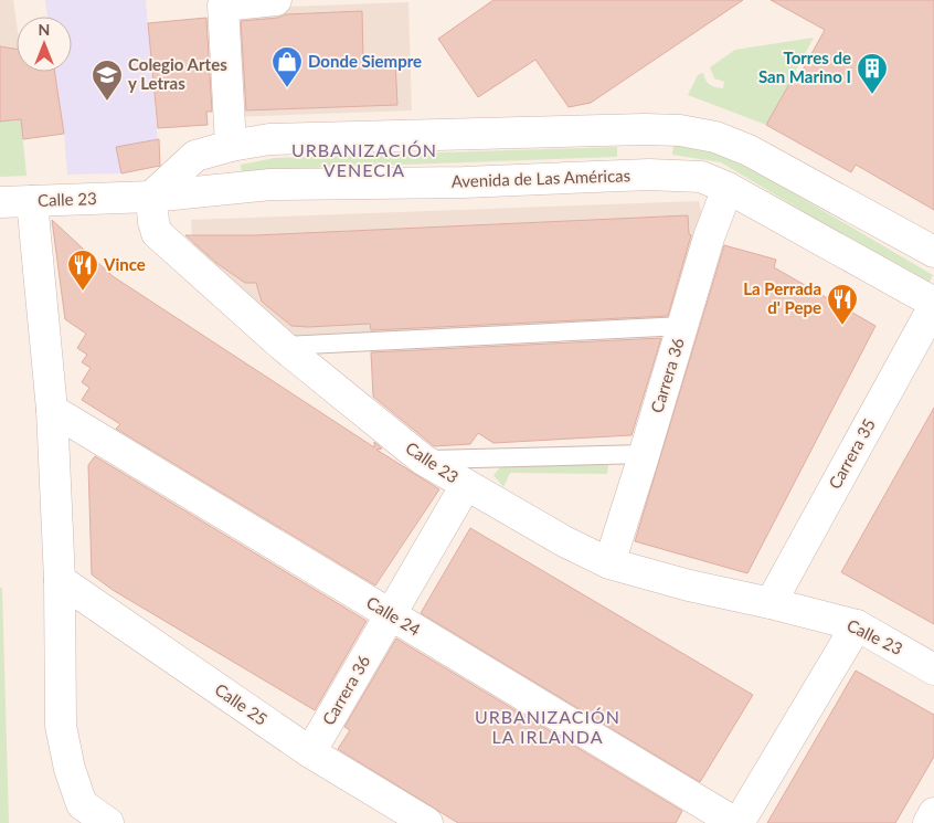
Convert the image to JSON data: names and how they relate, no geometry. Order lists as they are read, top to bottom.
{
  "streets": {
    "street": [
      "Avenida de Las Américas",
      "Calle 23",
      "Carrera 36",
      "Carrera 35",
      "Calle 24",
      "Calle 25"
    ]
  },
  "crossings": [
    ["Avenida de Las Américas", "Calle 23"],
    ["Avenida de Las Américas", "Carrera 36"],
    ["Avenida de Las Américas", "Carrera 35"],
    ["Calle 23", "Carrera 36"],
    ["Calle 23", "Carrera 35"],
    ["Carrera 36", "Calle 24"],
    ["Carrera 36", "Calle 25"]
  ],
  "districts": ["URBANIZACIÓN VENECIA", "URBANIZACIÓN LA IRLANDA"],
  "places": {
    "shop": ["Donde Siempre"],
    "building": ["Torres de San Marino I"],
    "school or university": ["Colegio Artes y Letras"],
    "restaurant": ["Vince", "La Perrada d' Pepe"]
  },
  "north": "top"
}
